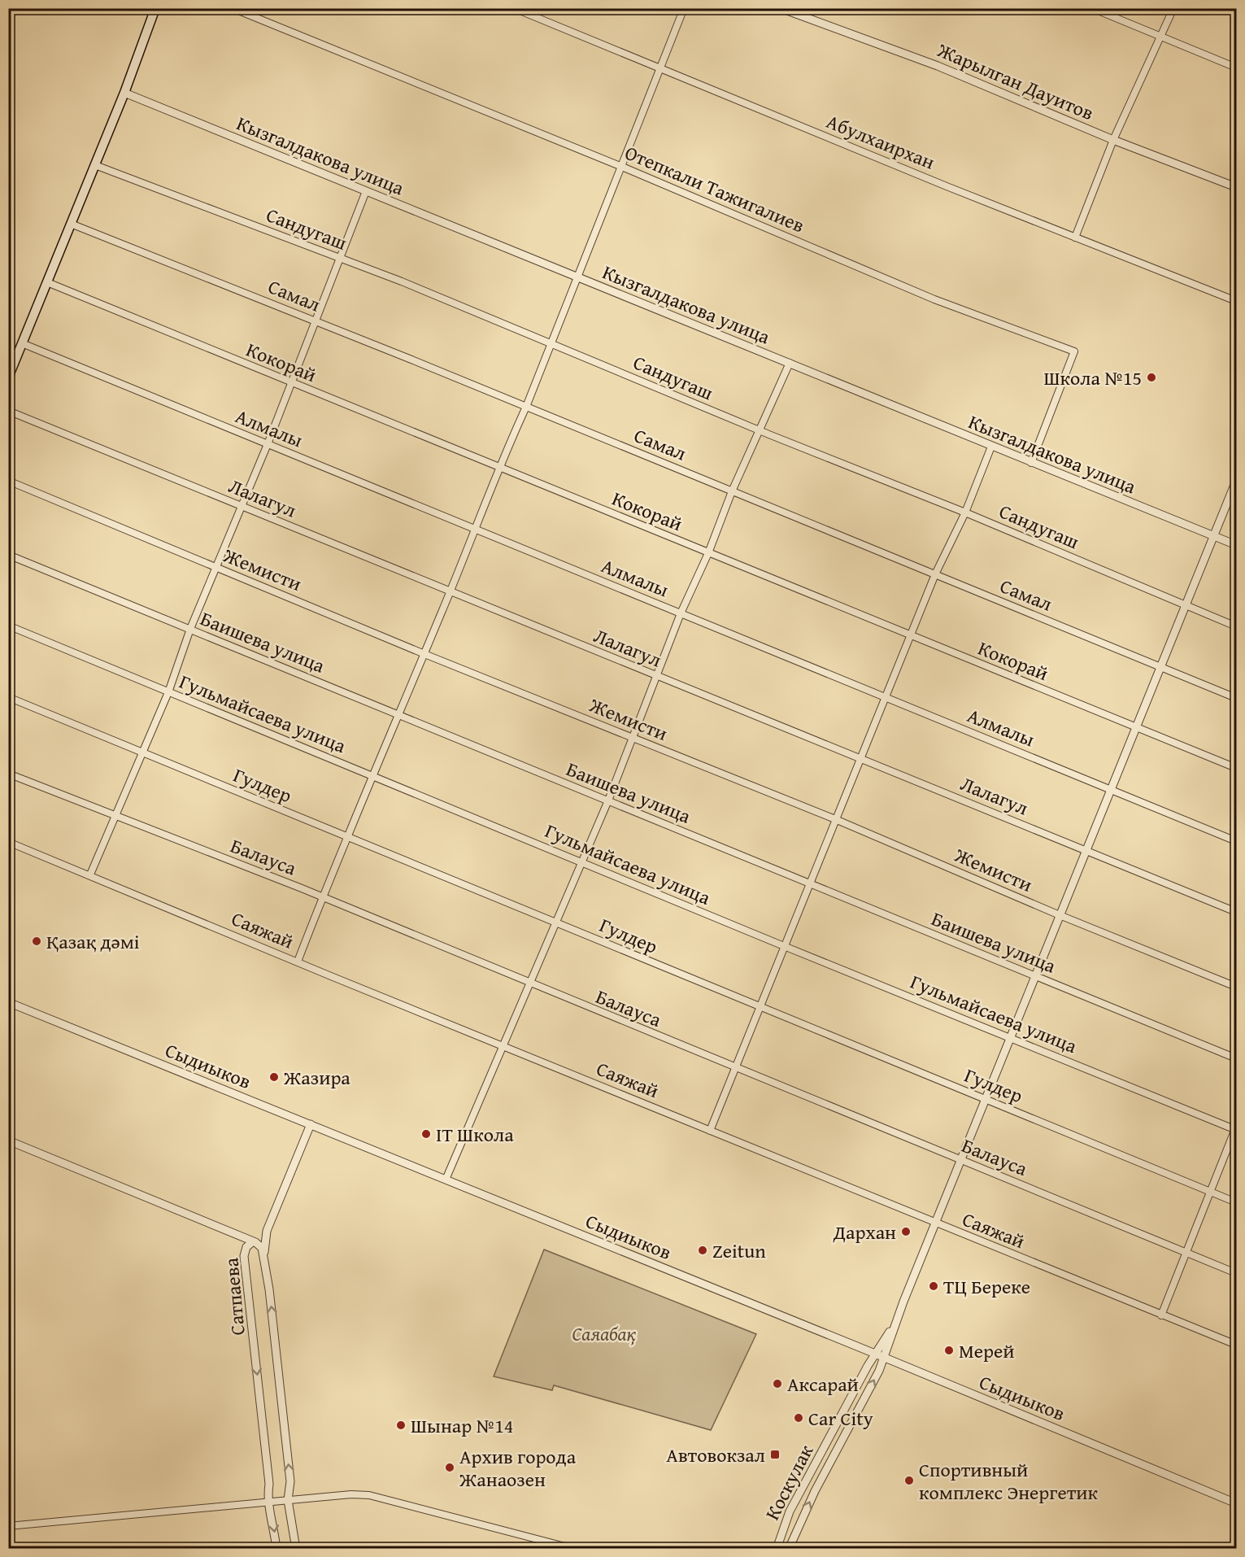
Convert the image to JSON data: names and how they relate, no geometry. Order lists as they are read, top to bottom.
{
  "streets": {
    "street": [
      "Жарылган Дауитов",
      "Абулхаирхан",
      "Кызгалдакова улица",
      "Отепкали Тажигалиев",
      "Сандугаш",
      "Самал",
      "Кокорай",
      "Алмалы",
      "Лалагул",
      "Жемисти",
      "Баишева улица",
      "Гульмайсаева улица",
      "Гулдер",
      "Балауса",
      "Саяжай",
      "Сыдиыков",
      "Сатпаева",
      "Коскулак"
    ]
  },
  "crossings": [
    ["Кызгалдакова улица", "Отепкали Тажигалиев"],
    ["Сыдиыков", "Коскулак"]
  ],
  "parks": ["Саяабақ"],
  "places": {
    "other": [
      "Школа №15",
      "Қазақ дәмі",
      "Жазира",
      "IT Школа",
      "Дархан",
      "Zeitun",
      "ТЦ Береке",
      "Мерей",
      "Аксарай",
      "Car City",
      "Шынар №14",
      "Архив города Жанаозен",
      "Спортивный комплекс Энергетик"
    ],
    "transit": ["Автовокзал"]
  }
}
